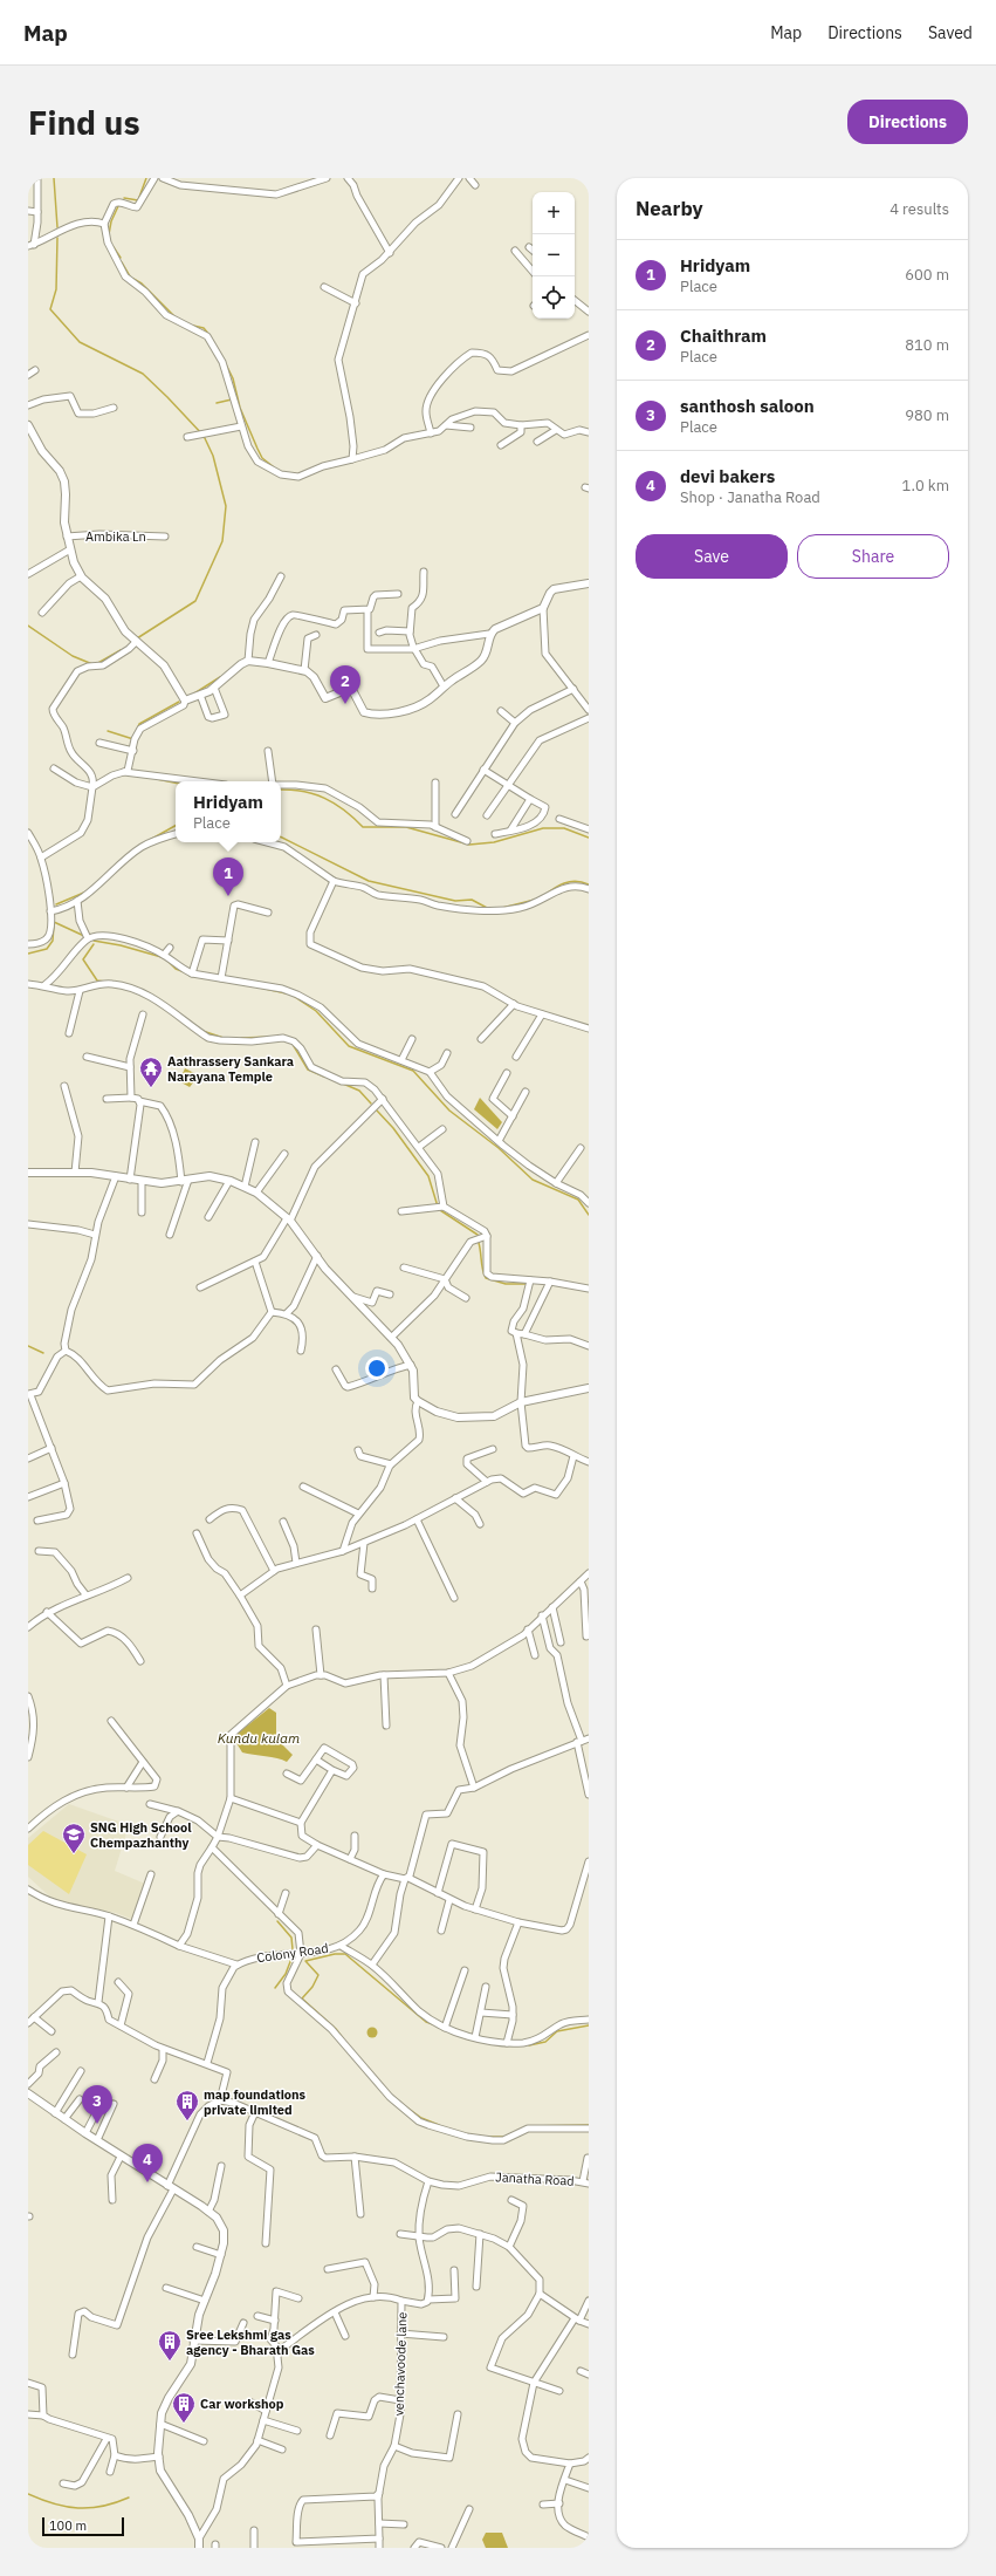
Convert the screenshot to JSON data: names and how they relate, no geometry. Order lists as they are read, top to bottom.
{
  "streets": {
    "street": [
      "Ambika Ln",
      "Colony Road",
      "Janatha Road",
      "venchavoode lane"
    ]
  },
  "water": ["Kundu kulam"],
  "places": {
    "temple": ["Aathrassery Sankara Narayana Temple"],
    "school or university": ["SNG High School Chempazhanthy"],
    "building": ["map foundations private limited", "Sree Lekshmi gas agency - Bharath Gas", "Car workshop"]
  },
  "scale_bar": "100 m",
  "page": {
    "header": "Map",
    "nav": ["Map", "Directions", "Saved"],
    "buttons": [
      "Directions",
      ["Save", "Share"]
    ],
    "title": "Find us",
    "heading": ["Nearby", "4 results"],
    "map_buttons": ["+", "−"],
    "list": [
      {
        "mark": "1",
        "name": "Hridyam",
        "note": "Place",
        "value": "600 m"
      },
      {
        "mark": "2",
        "name": "Chaithram",
        "note": "Place",
        "value": "810 m"
      },
      {
        "mark": "3",
        "name": "santhosh saloon",
        "note": "Place",
        "value": "980 m"
      },
      {
        "mark": "4",
        "name": "devi bakers",
        "note": "Shop · Janatha Road",
        "value": "1.0 km"
      }
    ],
    "pins": [
      "2",
      "1",
      "3",
      "4"
    ],
    "popup": ["Hridyam", "Place"],
    "scale": "100 m"
  }
}
